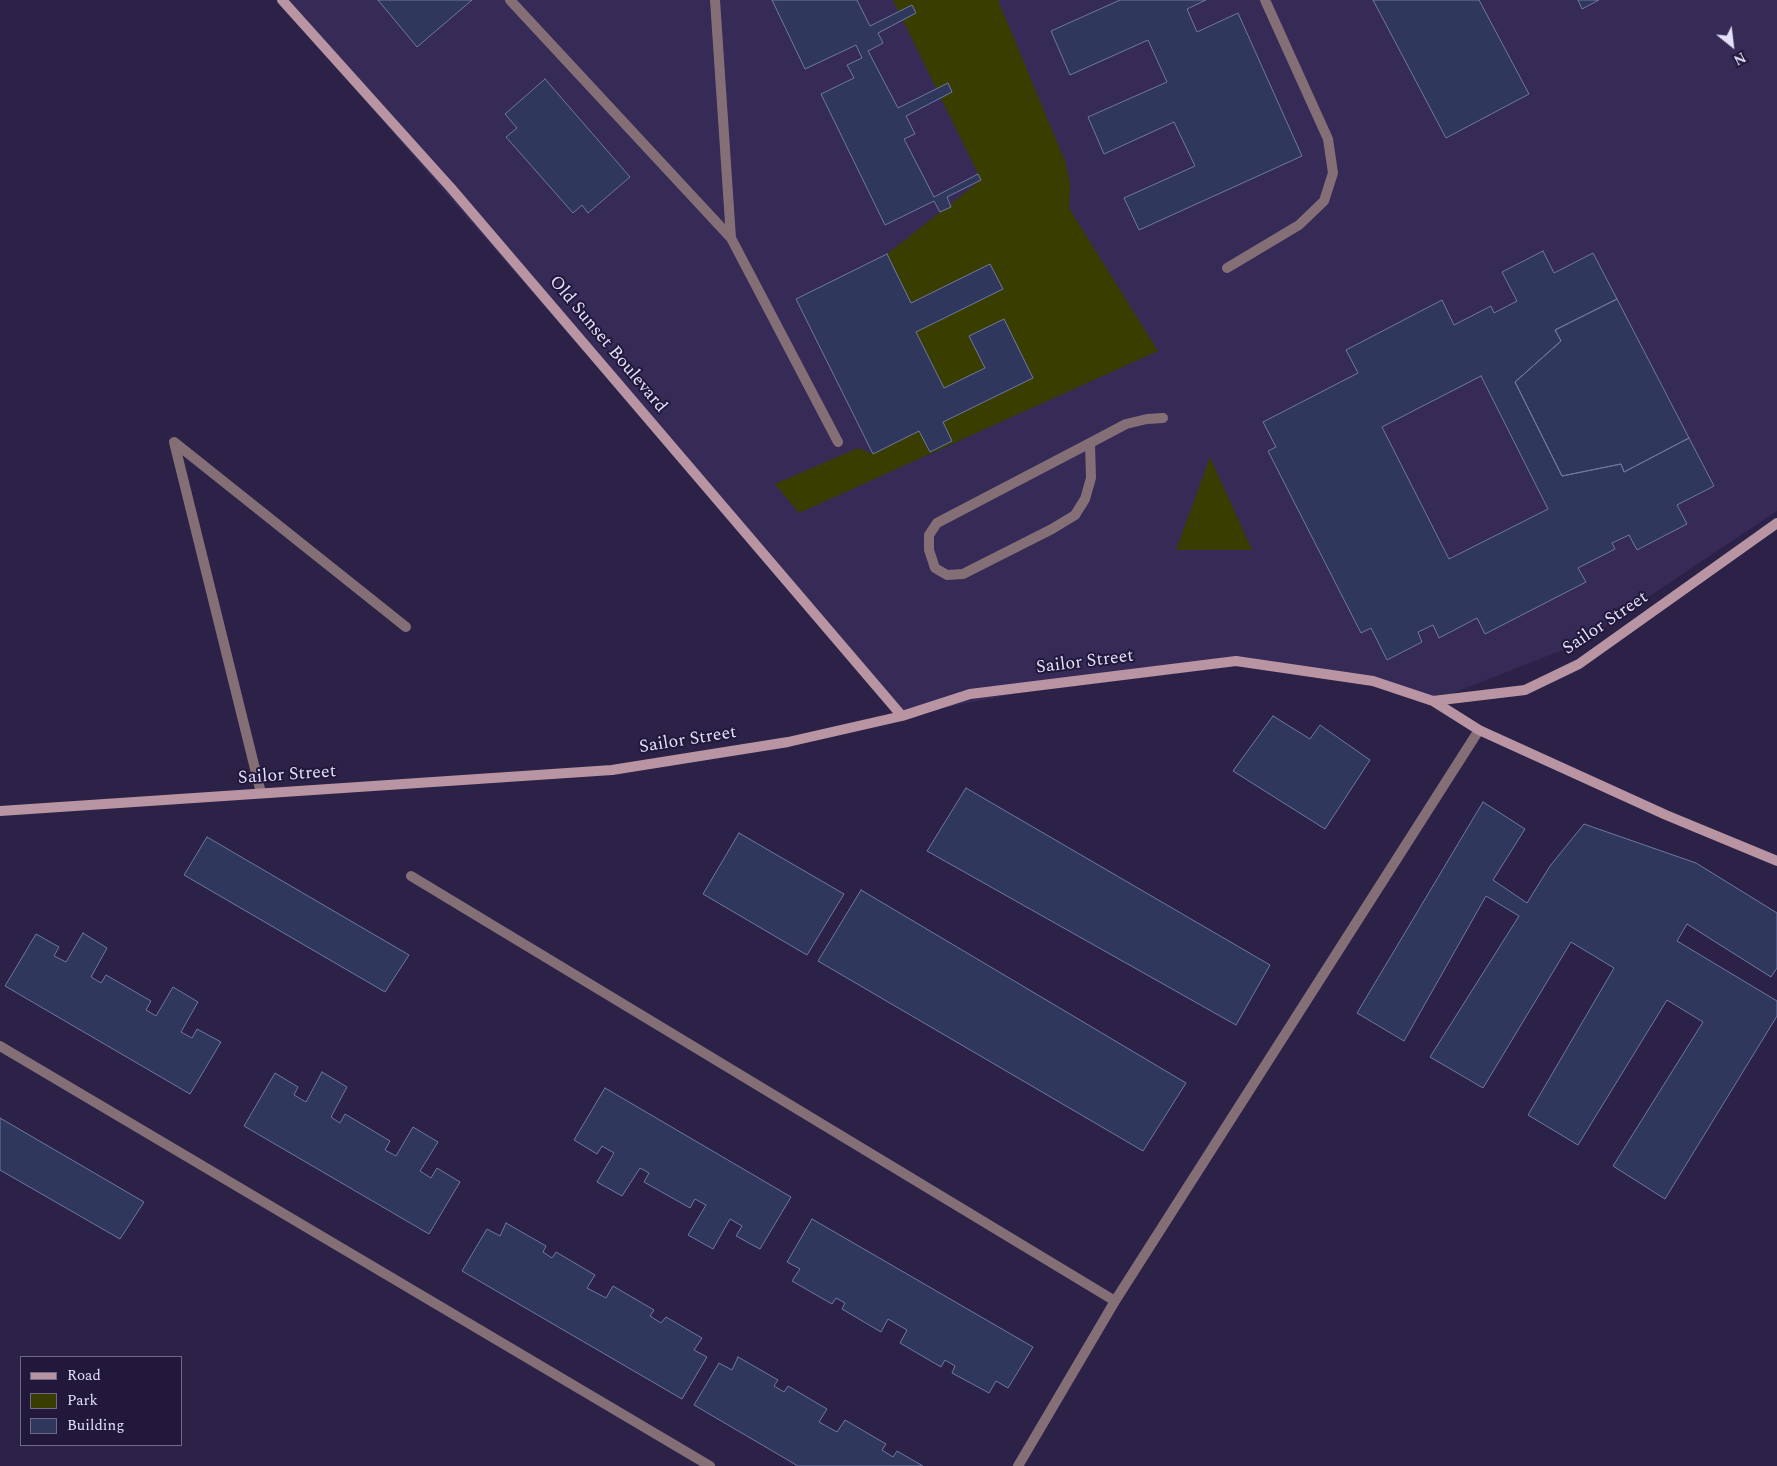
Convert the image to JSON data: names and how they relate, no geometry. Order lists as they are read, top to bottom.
{
  "streets": {
    "street": ["Old Sunset Boulevard", "Sailor Street"]
  },
  "crossings": [
    ["Old Sunset Boulevard", "Sailor Street"]
  ],
  "legend": ["Road", "Park", "Building"],
  "north": "bottom right"
}
